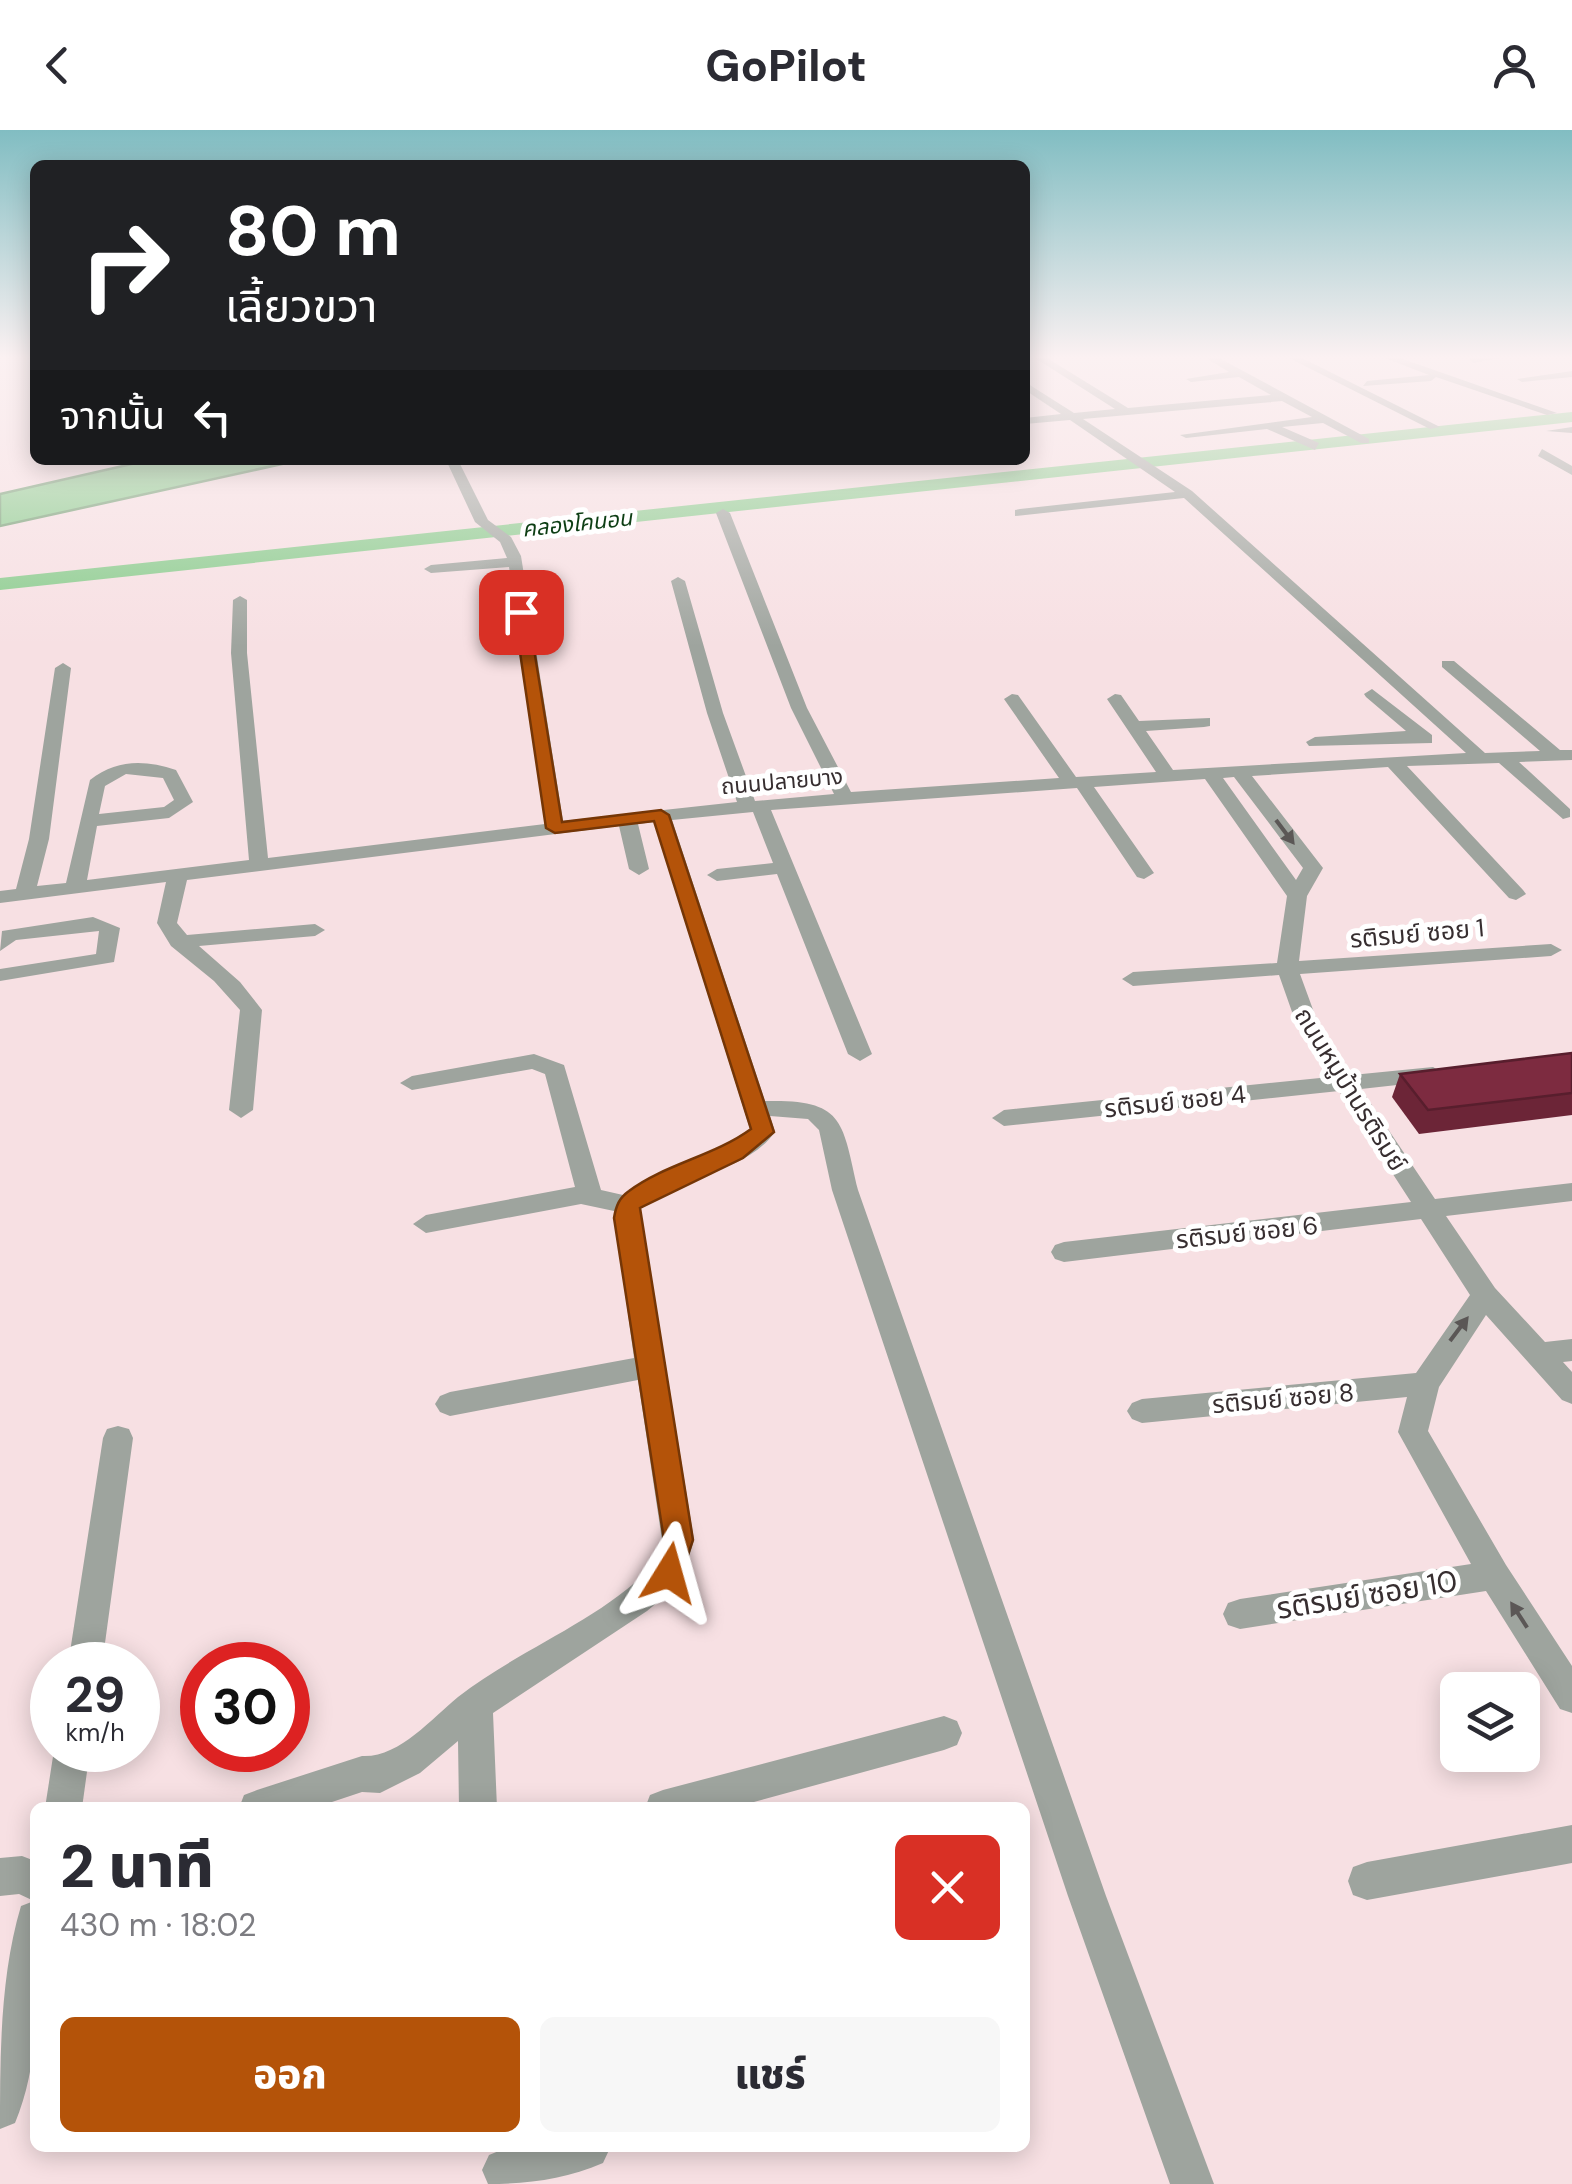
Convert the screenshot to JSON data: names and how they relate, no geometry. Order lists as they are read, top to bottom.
{
  "streets": {
    "street": [
      "ถนนปลายบาง",
      "รติรมย์ ซอย 1",
      "ถนนหมูบ้านรติรมย์",
      "รติรมย์ ซอย 4",
      "รติรมย์ ซอย 6",
      "รติรมย์ ซอย 8",
      "รติรมย์ ซอย 10"
    ]
  },
  "crossings": [
    ["ถนนปลายบาง", "ถนนหมูบ้านรติรมย์"],
    ["รติรมย์ ซอย 1", "ถนนหมูบ้านรติรมย์"],
    ["ถนนหมูบ้านรติรมย์", "รติรมย์ ซอย 4"],
    ["ถนนหมูบ้านรติรมย์", "รติรมย์ ซอย 6"]
  ],
  "water": ["คลองโคนอน"],
  "page": {
    "header": "GoPilot",
    "turn": ["80 m", "เลี้ยวขวา"],
    "then": "จากนั้น",
    "speed": "29 km/h",
    "limit": "30",
    "heading": ["2 นาที", "430 m · 18:02"],
    "buttons": ["ออก", "แชร์"]
  }
}
